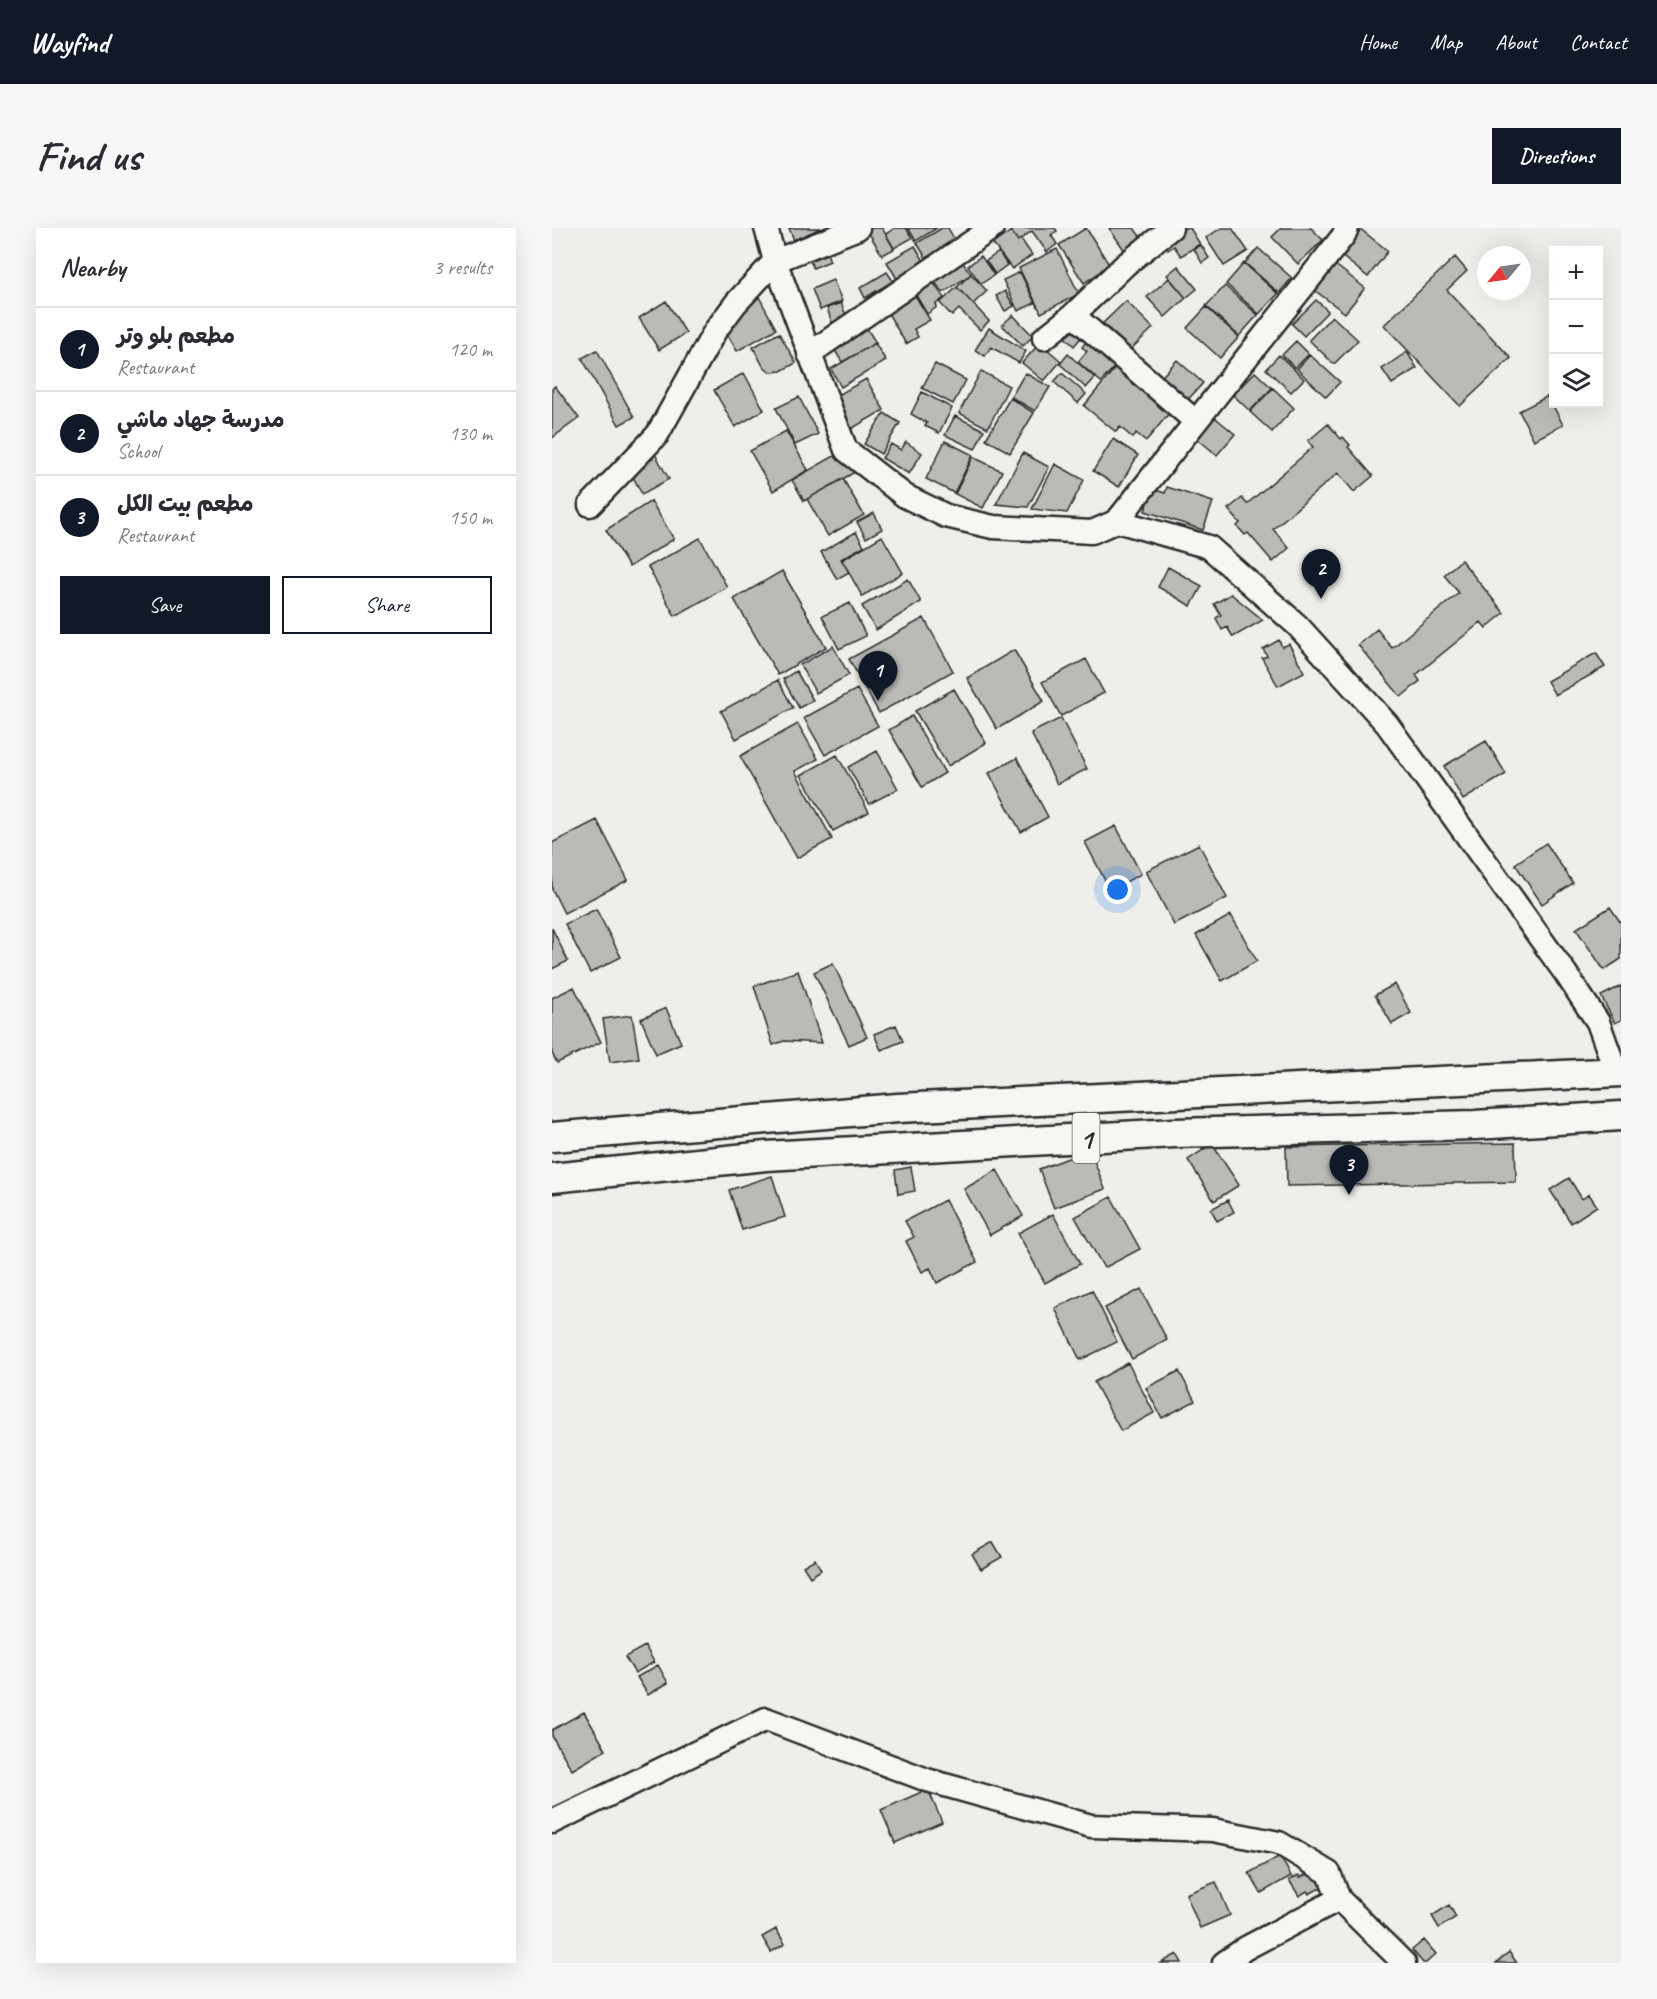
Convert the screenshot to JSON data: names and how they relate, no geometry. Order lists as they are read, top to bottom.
{
  "streets": {
    "main road": ["1"]
  },
  "north": "bottom left",
  "page": {
    "header": "Wayfind",
    "nav": [
      "Home",
      "Map",
      "About",
      "Contact"
    ],
    "buttons": [
      "Directions",
      ["Save", "Share"]
    ],
    "title": "Find us",
    "heading": ["Nearby", "3 results"],
    "map_buttons": ["+", "−"],
    "list": [
      {
        "mark": "1",
        "name": "مطعم بلو وتر",
        "note": "Restaurant",
        "value": "120 m"
      },
      {
        "mark": "2",
        "name": "مدرسة جهاد ماشي",
        "note": "School",
        "value": "130 m"
      },
      {
        "mark": "3",
        "name": "مطعم بيت الكل",
        "note": "Restaurant",
        "value": "150 m"
      }
    ],
    "pins": ["2", "1", "3"]
  }
}
